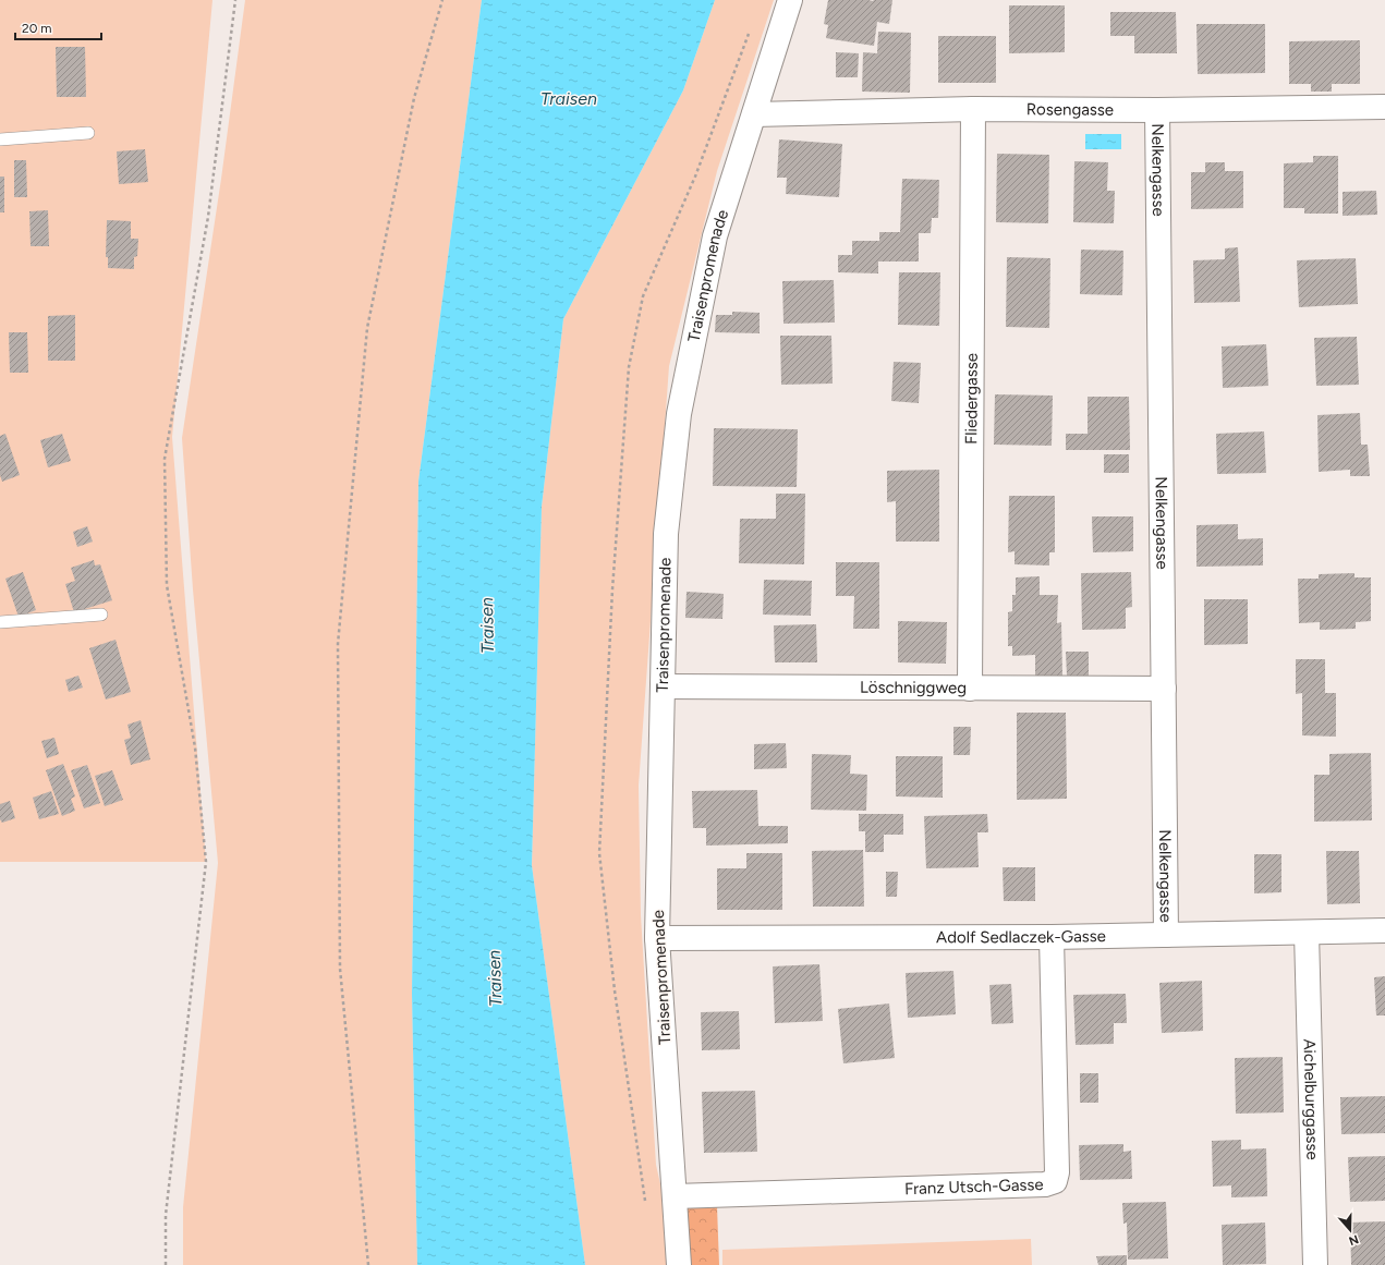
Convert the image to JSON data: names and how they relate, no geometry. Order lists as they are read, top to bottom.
{
  "streets": {
    "street": [
      "Rosengasse",
      "Nelkengasse",
      "Traisenpromenade",
      "Fliedergasse",
      "Löschniggweg",
      "Adolf Sedlaczek-Gasse",
      "Aichelburggasse",
      "Franz Utsch-Gasse"
    ]
  },
  "crossings": [
    ["Rosengasse", "Nelkengasse"],
    ["Rosengasse", "Traisenpromenade"],
    ["Rosengasse", "Fliedergasse"],
    ["Nelkengasse", "Löschniggweg"],
    ["Nelkengasse", "Adolf Sedlaczek-Gasse"],
    ["Traisenpromenade", "Löschniggweg"],
    ["Traisenpromenade", "Adolf Sedlaczek-Gasse"],
    ["Traisenpromenade", "Franz Utsch-Gasse"],
    ["Fliedergasse", "Löschniggweg"],
    ["Adolf Sedlaczek-Gasse", "Aichelburggasse"],
    ["Adolf Sedlaczek-Gasse", "Franz Utsch-Gasse"]
  ],
  "water": ["Traisen"],
  "scale_bar": "20 m",
  "north": "bottom"
}
